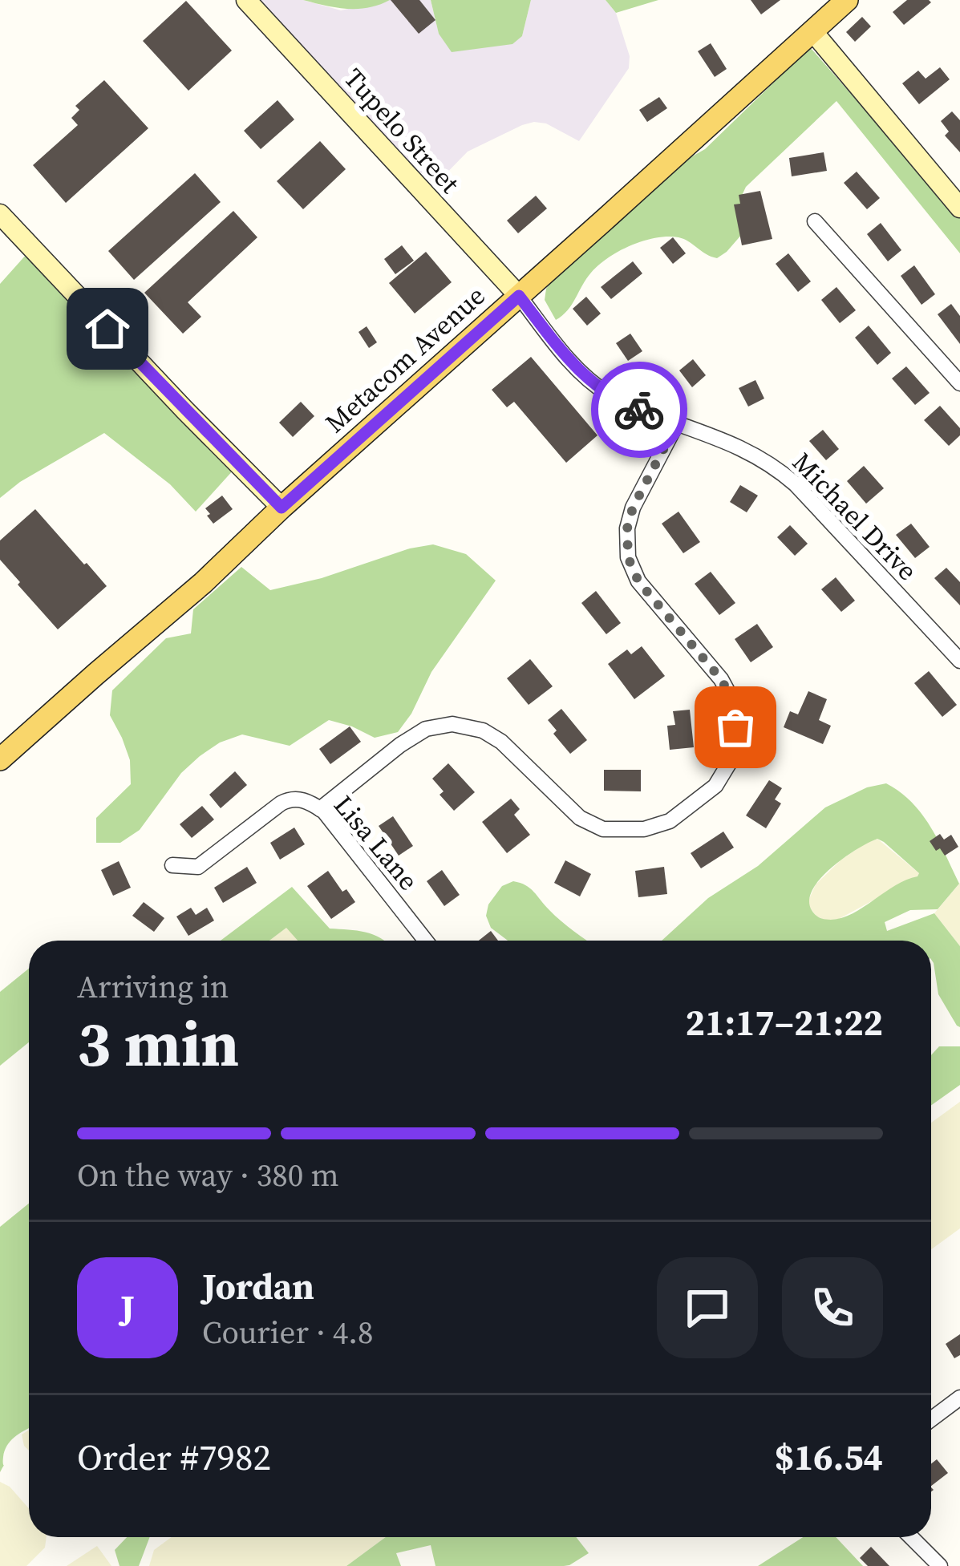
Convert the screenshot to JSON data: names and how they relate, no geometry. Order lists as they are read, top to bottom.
{
  "streets": {
    "main road": ["Metacom Avenue"],
    "street": ["Tupelo Street", "Michael Drive", "Lisa Lane"]
  },
  "crossings": [
    ["Tupelo Street", "Metacom Avenue"],
    ["Tupelo Street", "Michael Drive"],
    ["Metacom Avenue", "Michael Drive"]
  ],
  "page": {
    "heading": ["3 min", "Arriving in", "21:17–21:22"],
    "panel": [
      "Jordan",
      "Courier · 4.8",
      "Order #7982",
      "$16.54"
    ],
    "bar": "On the way · 380 m",
    "round": "J"
  }
}
